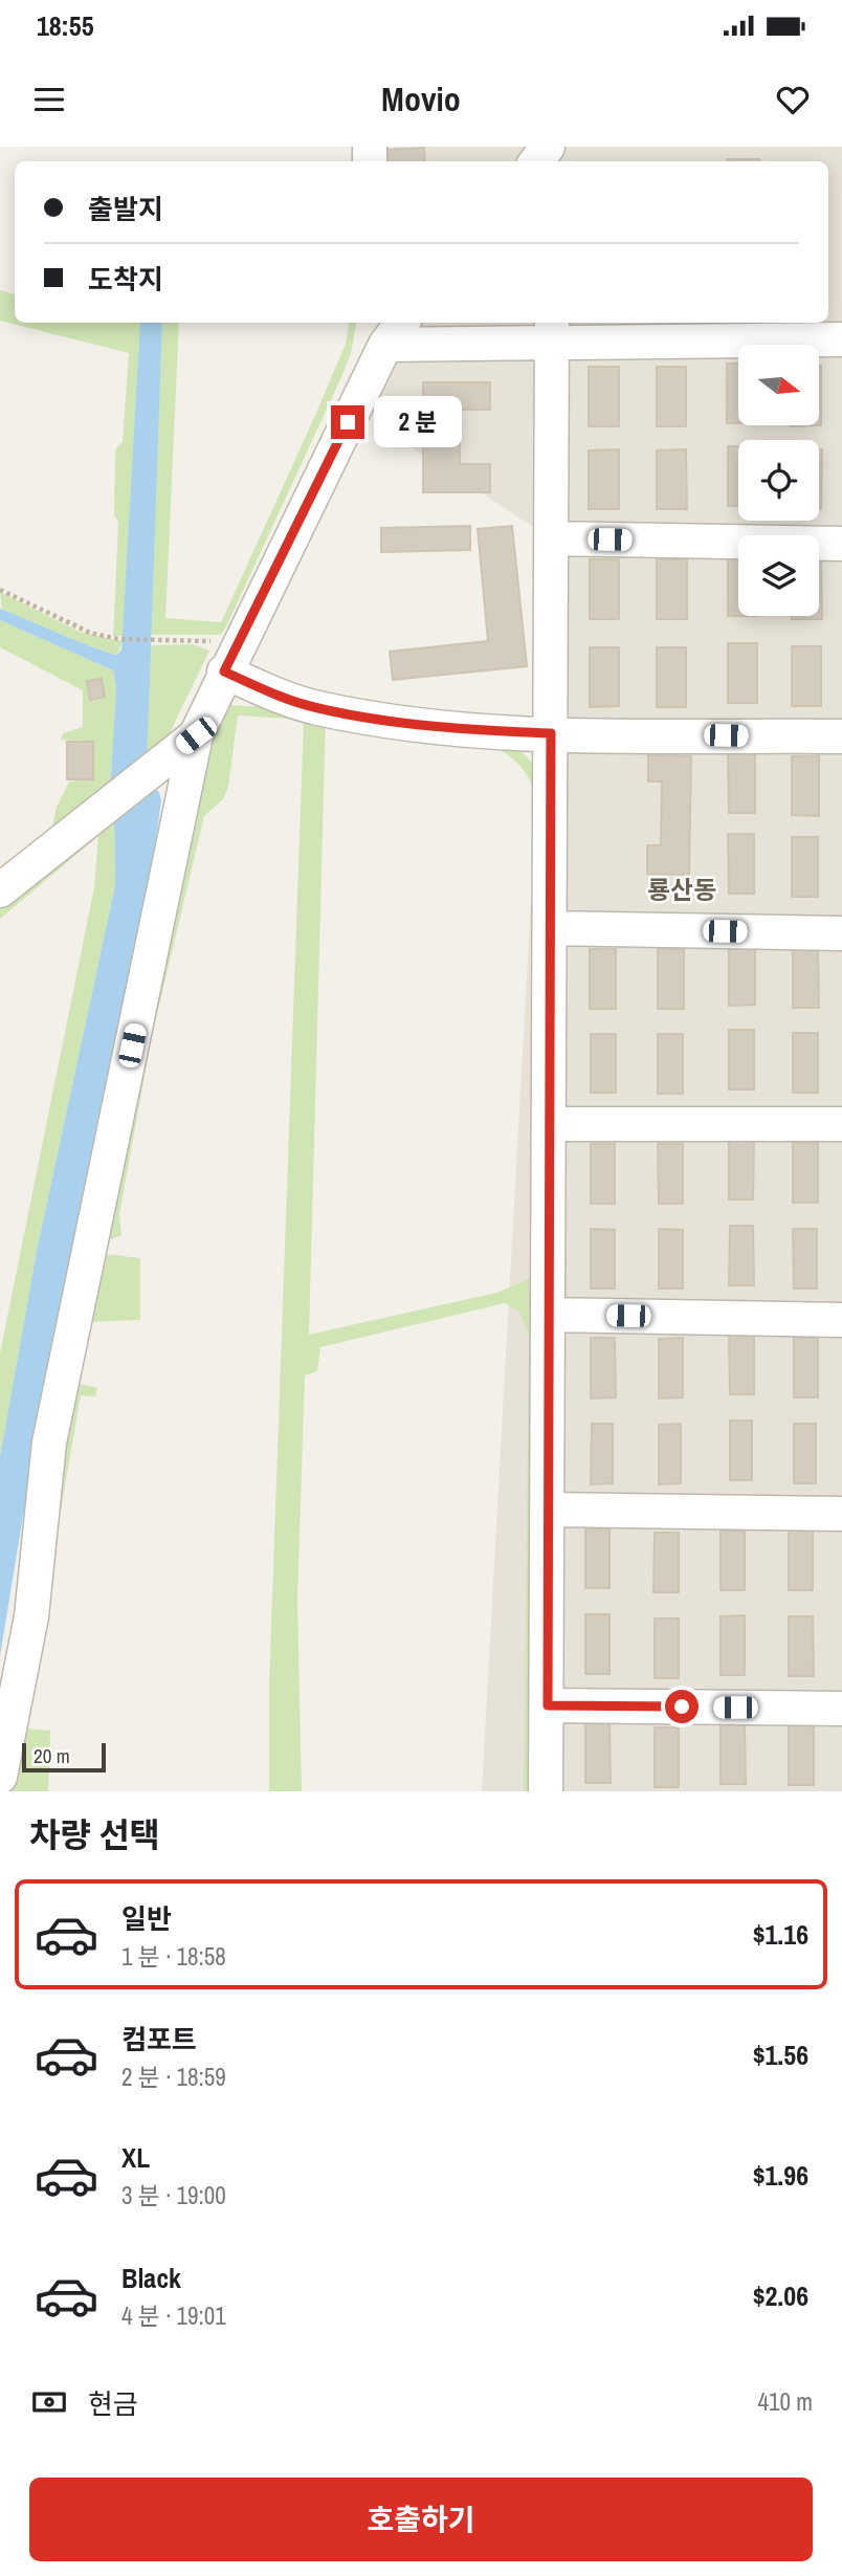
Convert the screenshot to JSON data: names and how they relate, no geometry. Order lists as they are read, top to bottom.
{
  "districts": ["룡산동"],
  "scale_bar": "20 m",
  "north": "right",
  "page": {
    "status": "18:55",
    "header": "Movio",
    "banner": ["출발지", "도착지"],
    "bubble": "2 분",
    "scale": "20 m",
    "heading": "차량 선택",
    "list": [
      {
        "name": "일반",
        "note": "1 분 · 18:58",
        "value": "$1.16"
      },
      {
        "name": "컴포트",
        "note": "2 분 · 18:59",
        "value": "$1.56"
      },
      {
        "name": "XL",
        "note": "3 분 · 19:00",
        "value": "$1.96"
      },
      {
        "name": "Black",
        "note": "4 분 · 19:01",
        "value": "$2.06"
      }
    ],
    "pay": ["현금", "410 m"],
    "buttons": "호출하기"
  }
}
